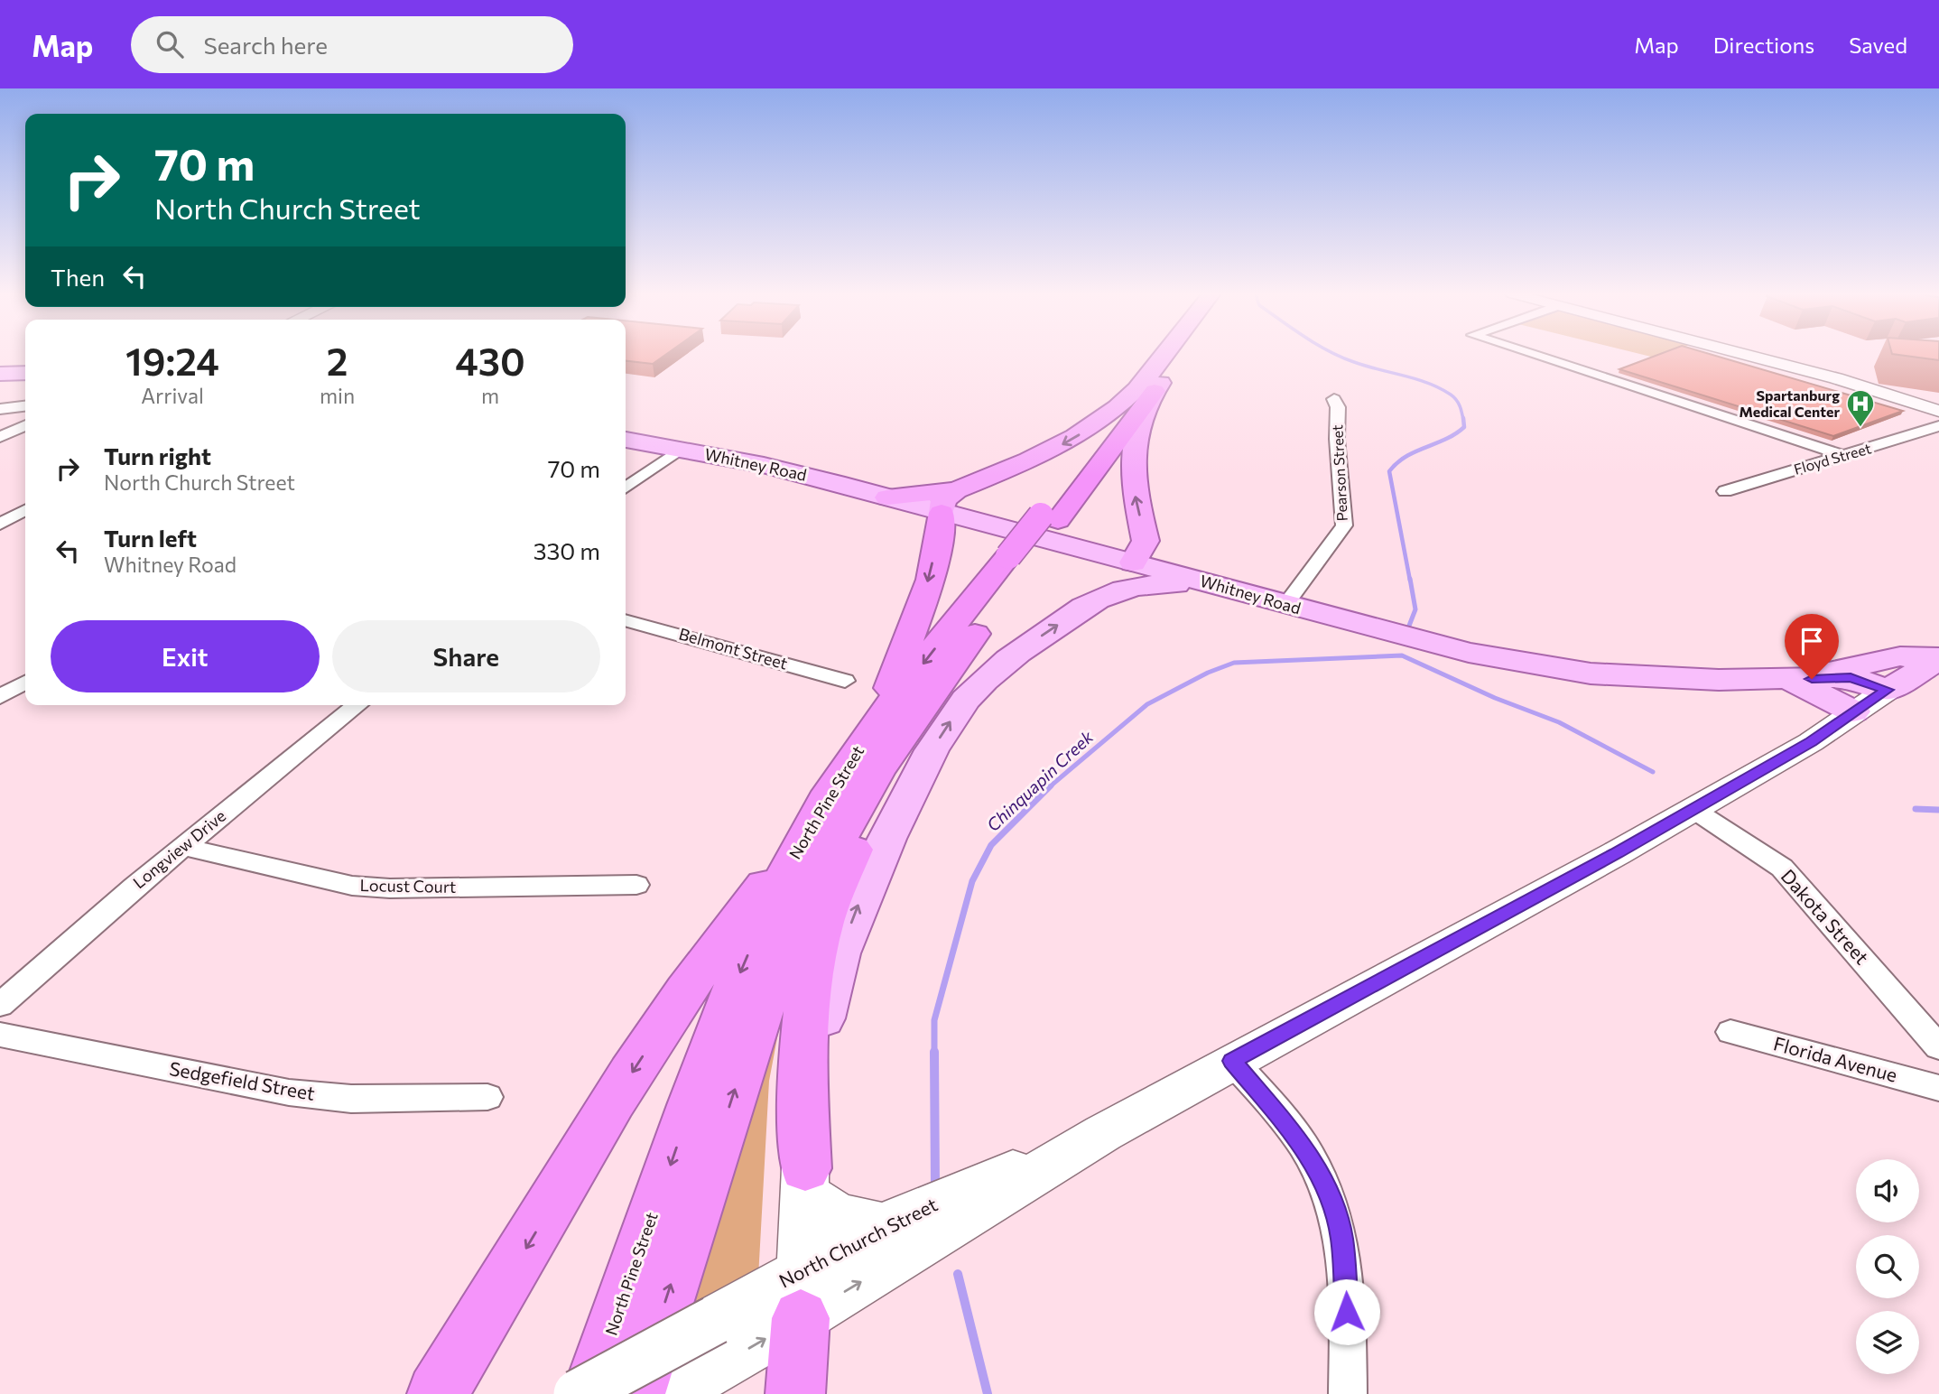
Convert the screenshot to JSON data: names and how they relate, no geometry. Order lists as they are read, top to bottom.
{
  "streets": {
    "highway": ["North Pine Street"],
    "main road": ["Whitney Road", "North Church Street"],
    "street": [
      "Floyd Street",
      "Pearson Street",
      "Belmont Street",
      "Longview Drive",
      "Locust Court",
      "Dakota Street",
      "Florida Avenue",
      "Sedgefield Street"
    ]
  },
  "crossings": [
    ["Whitney Road", "Pearson Street"],
    ["Whitney Road", "North Church Street"],
    ["North Pine Street", "North Church Street"],
    ["Longview Drive", "Locust Court"],
    ["Dakota Street", "North Church Street"]
  ],
  "water": ["Chinquapin Creek"],
  "places": {
    "hospital": ["Spartanburg Medical Center"]
  },
  "page": {
    "header": "Map",
    "search": "Search here",
    "nav": ["Map", "Directions", "Saved"],
    "turn": ["70 m", "North Church Street"],
    "then": "Then",
    "eta": [
      "19:24",
      "Arrival",
      "2",
      "min",
      "430",
      "m"
    ],
    "list": [
      {
        "name": "Turn right",
        "note": "North Church Street",
        "value": "70 m"
      },
      {
        "name": "Turn left",
        "note": "Whitney Road",
        "value": "330 m"
      }
    ],
    "buttons": ["Exit", "Share"]
  }
}
